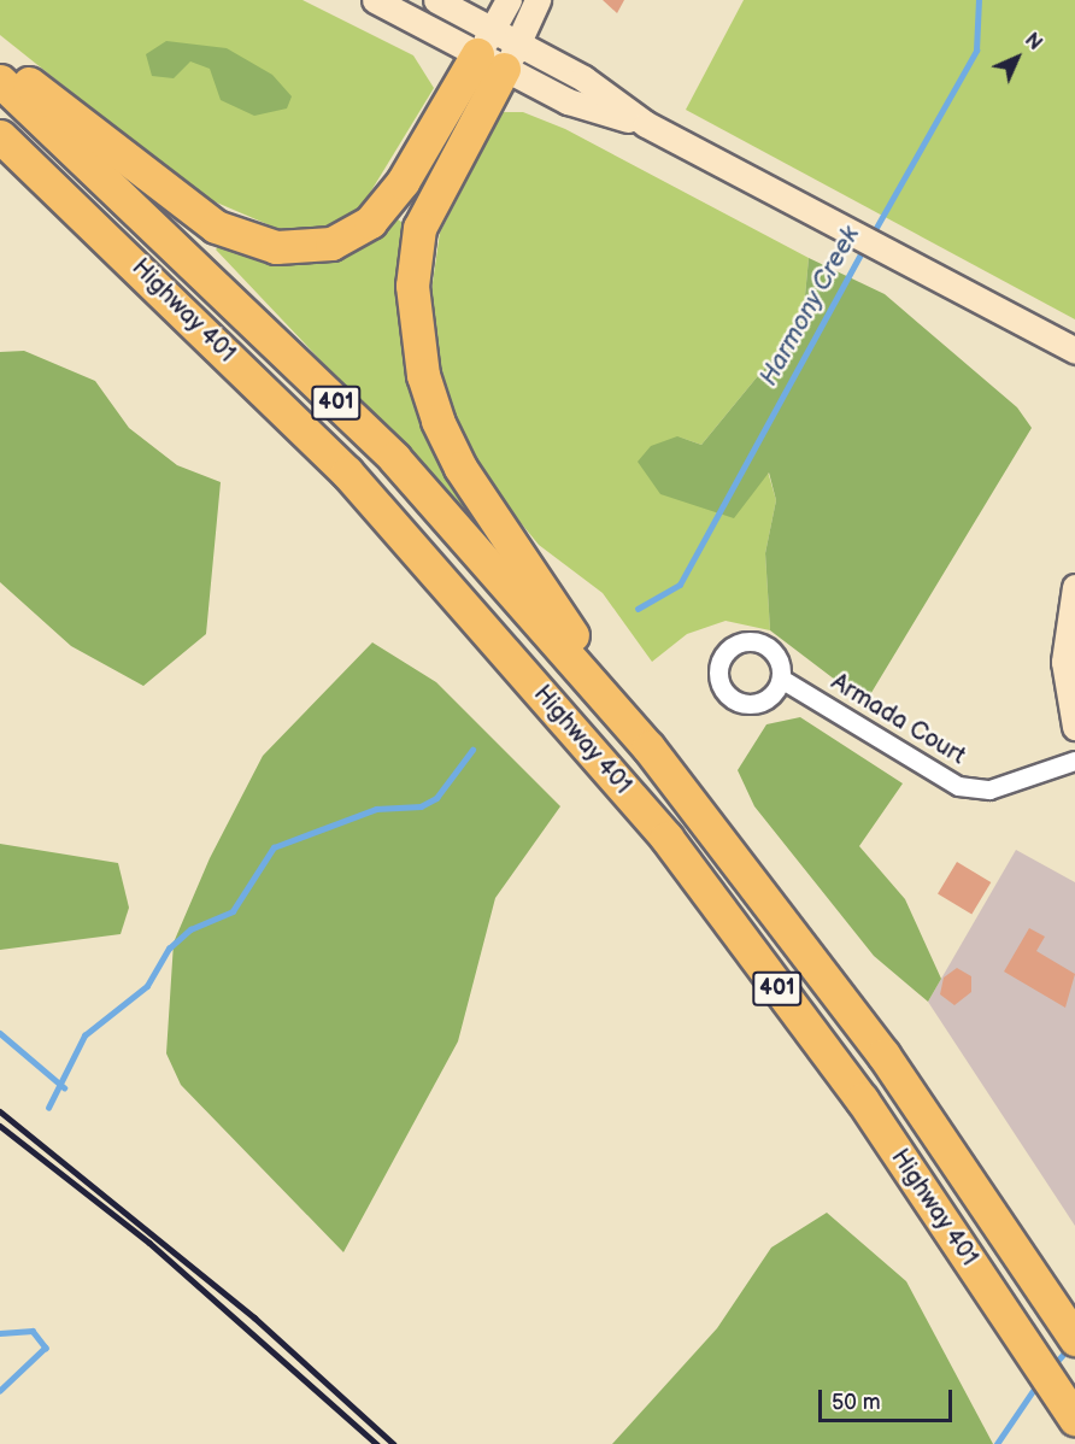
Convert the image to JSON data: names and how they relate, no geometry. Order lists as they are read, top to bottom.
{
  "streets": {
    "highway": ["Highway 401", "401"],
    "street": ["Armada Court"]
  },
  "water": ["Harmony Creek"],
  "scale_bar": "50 m",
  "north": "top right"
}
